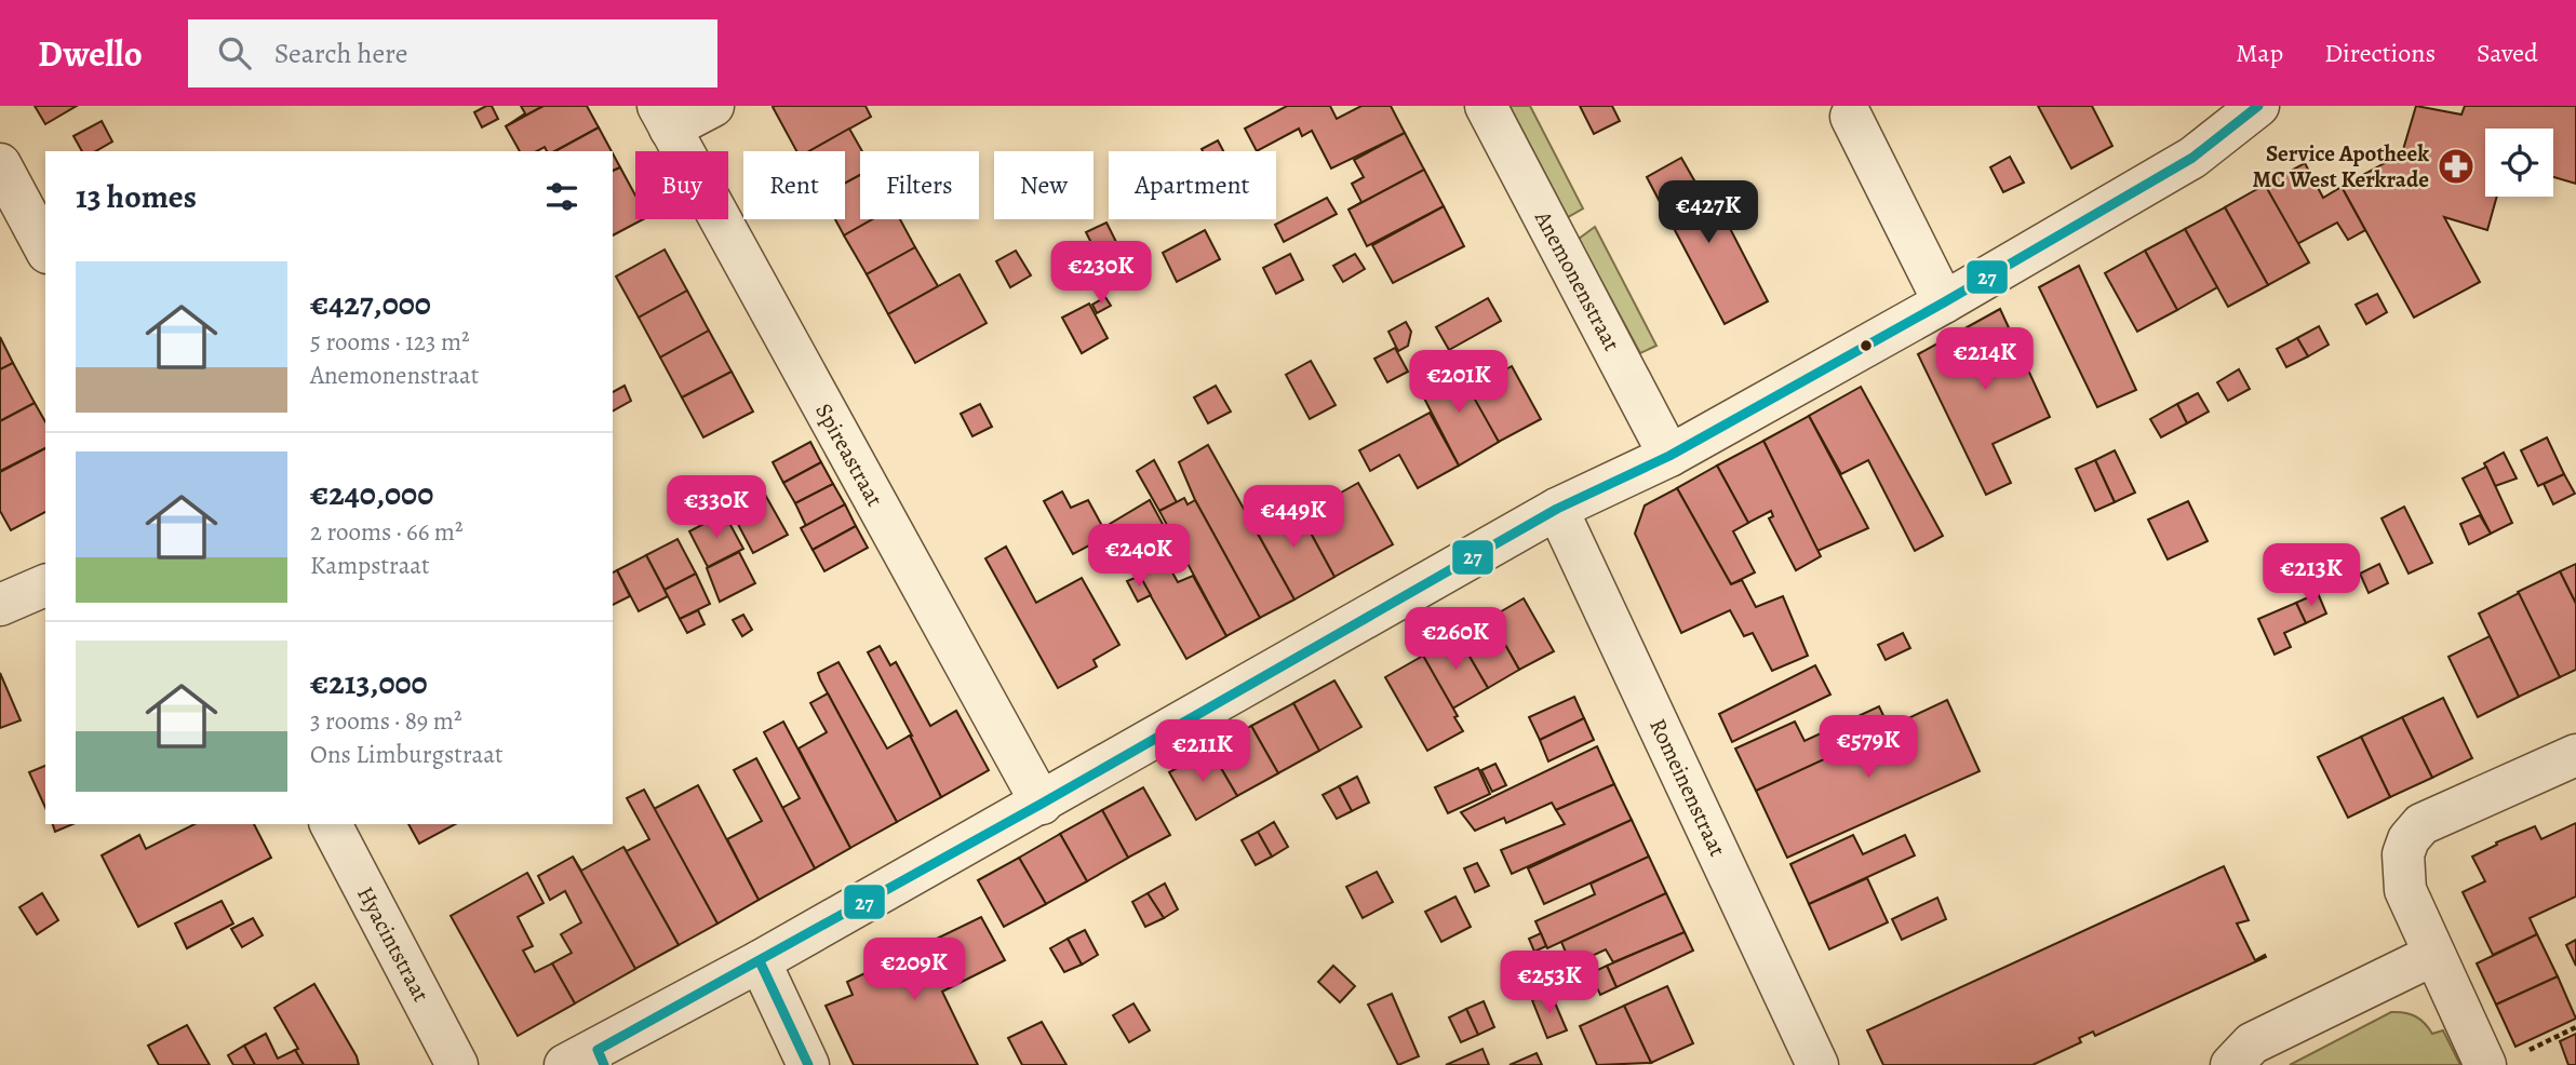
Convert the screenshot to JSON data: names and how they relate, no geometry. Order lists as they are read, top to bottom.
{
  "streets": {
    "street": [
      "Anemonenstraat",
      "Spireastraat",
      "Romeinenstraat",
      "Hyacintstraat"
    ]
  },
  "places": {
    "pharmacy": ["Service Apotheek MC West Kerkrade"]
  },
  "lines": ["transit line 27"],
  "page": {
    "header": "Dwello",
    "search": "Search here",
    "nav": ["Map", "Directions", "Saved"],
    "chip": [
      "Buy",
      "Rent",
      "Filters",
      "New",
      "Apartment"
    ],
    "heading": "13 homes",
    "price": [
      "€427K",
      "€230K",
      "€214K",
      "€201K",
      "€330K",
      "€449K",
      "€240K",
      "€213K",
      "€260K",
      "€579K",
      "€211K",
      "€209K",
      "€253K"
    ],
    "list": [
      {
        "name": "€427,000",
        "note": "5 rooms · 123 m² · Anemonenstraat"
      },
      {
        "name": "€240,000",
        "note": "2 rooms · 66 m² · Kampstraat"
      },
      {
        "name": "€213,000",
        "note": "3 rooms · 89 m² · Ons Limburgstraat"
      }
    ]
  }
}
